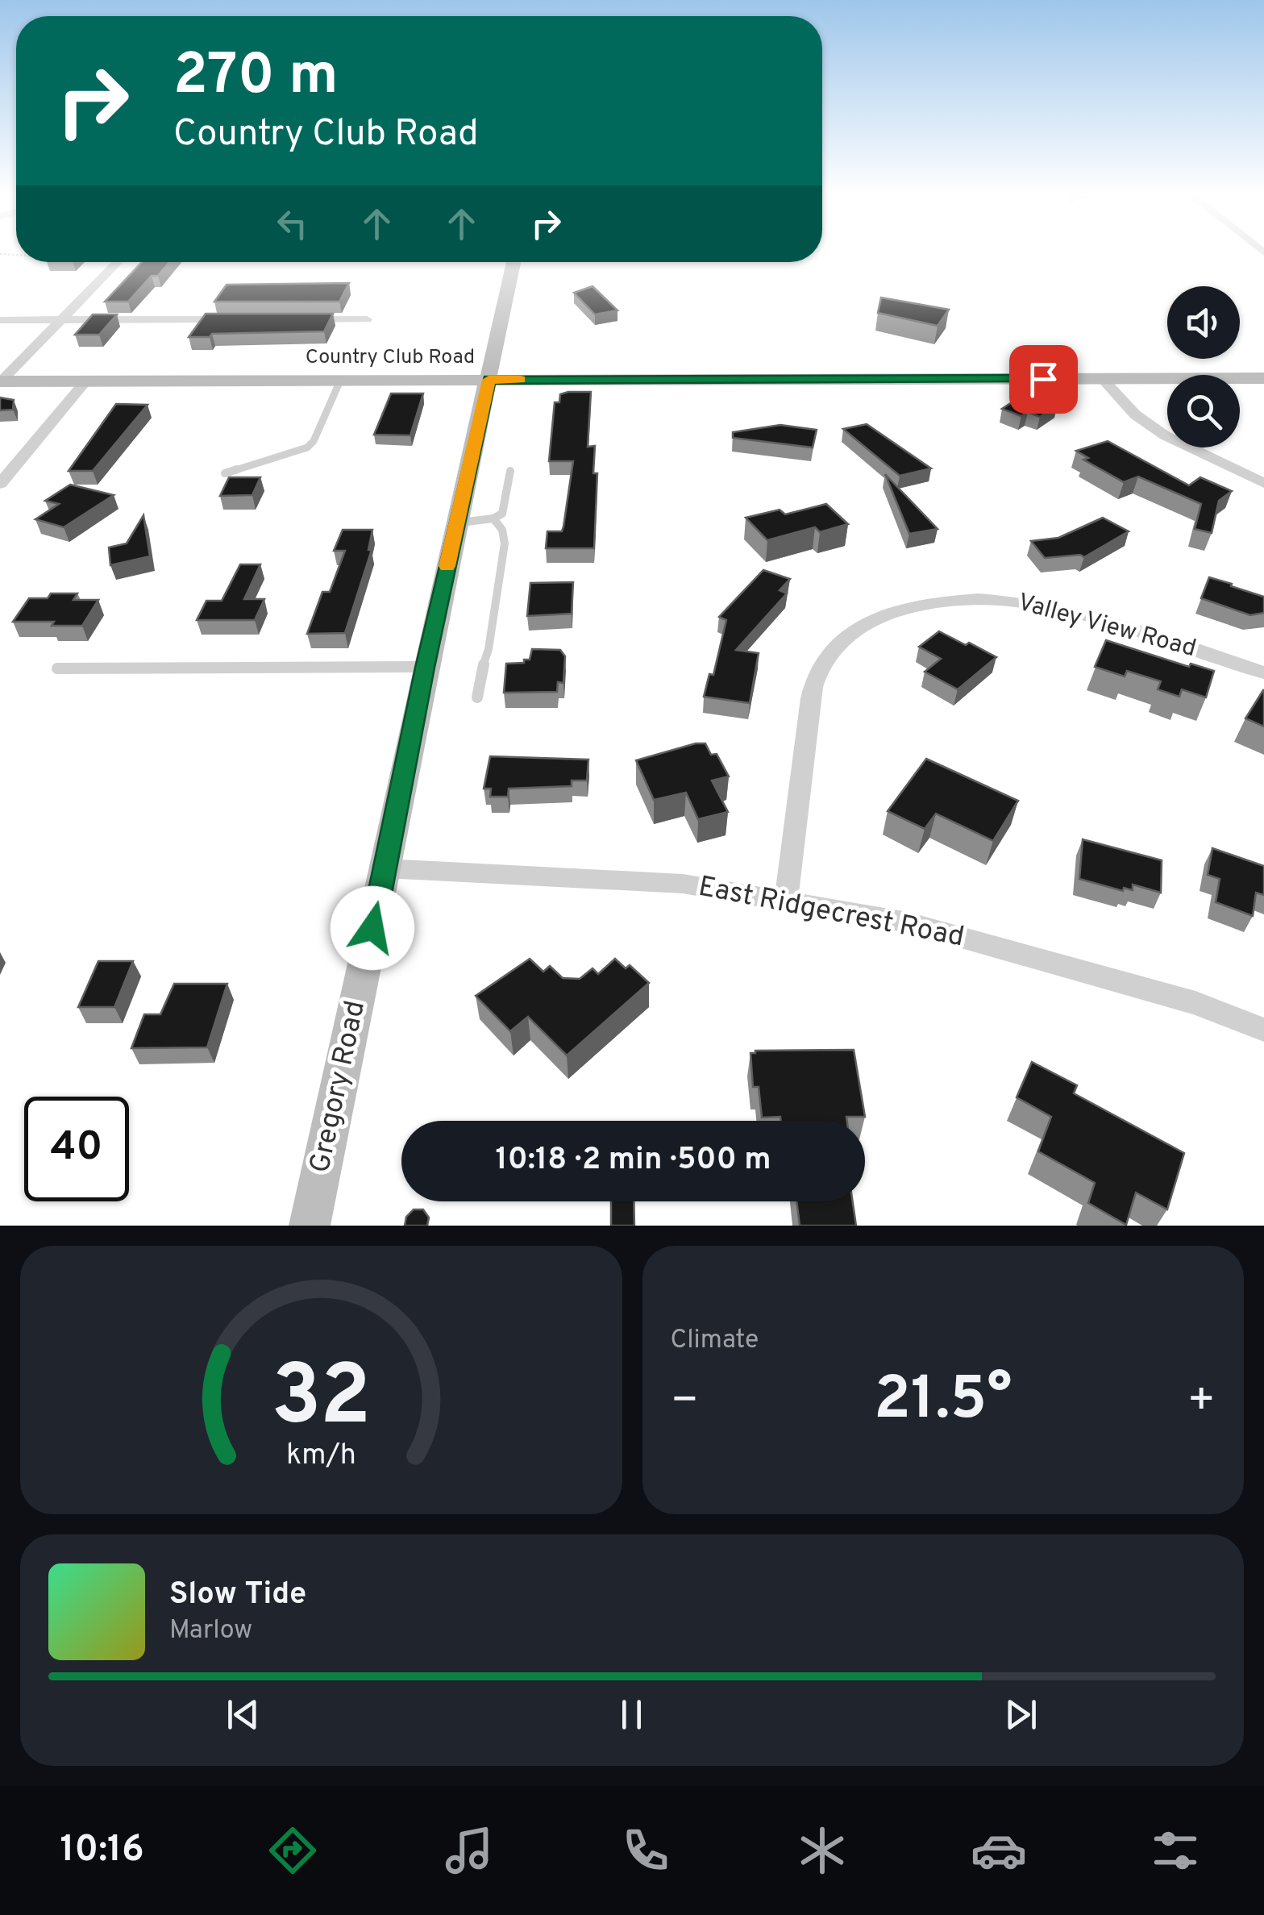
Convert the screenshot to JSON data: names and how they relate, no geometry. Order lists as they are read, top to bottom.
{
  "streets": {
    "street": [
      "Country Club Road",
      "Valley View Road",
      "East Ridgecrest Road",
      "Gregory Road"
    ]
  },
  "crossings": [
    ["Country Club Road", "Gregory Road"],
    ["Valley View Road", "East Ridgecrest Road"],
    ["East Ridgecrest Road", "Gregory Road"]
  ],
  "page": {
    "turn": ["270 m", "Country Club Road"],
    "limit": "40",
    "trip": "10:18 · 2 min · 500 m",
    "tile": "Climate",
    "heat": ["−", "21.5°", "+"],
    "song": ["Slow Tide", "Marlow"],
    "tabs": "10:16",
    "gauge": ["32", "km/h"]
  }
}
